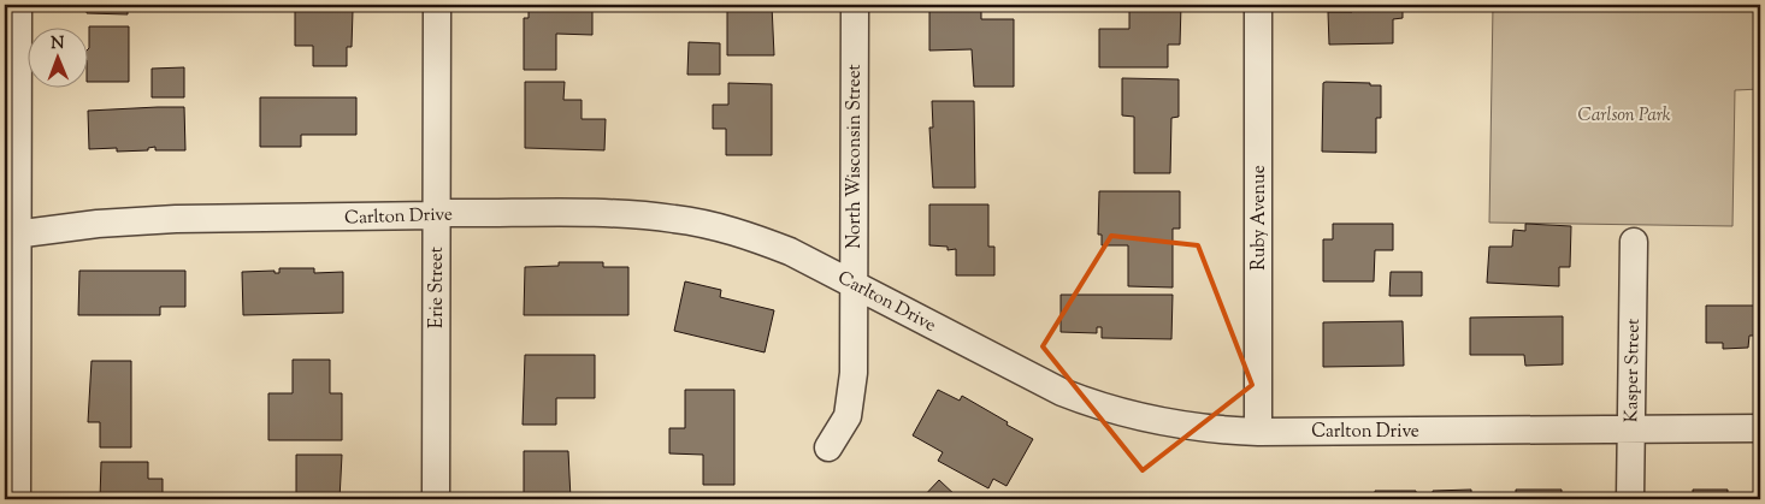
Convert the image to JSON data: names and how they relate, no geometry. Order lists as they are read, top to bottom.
{
  "streets": {
    "street": [
      "North Wisconsin Street",
      "Carlton Drive",
      "Ruby Avenue",
      "Erie Street",
      "Kasper Street"
    ]
  },
  "crossings": [
    ["North Wisconsin Street", "Carlton Drive"],
    ["Carlton Drive", "Ruby Avenue"],
    ["Carlton Drive", "Erie Street"],
    ["Carlton Drive", "Kasper Street"]
  ],
  "parks": ["Carlson Park"],
  "north": "top"
}
